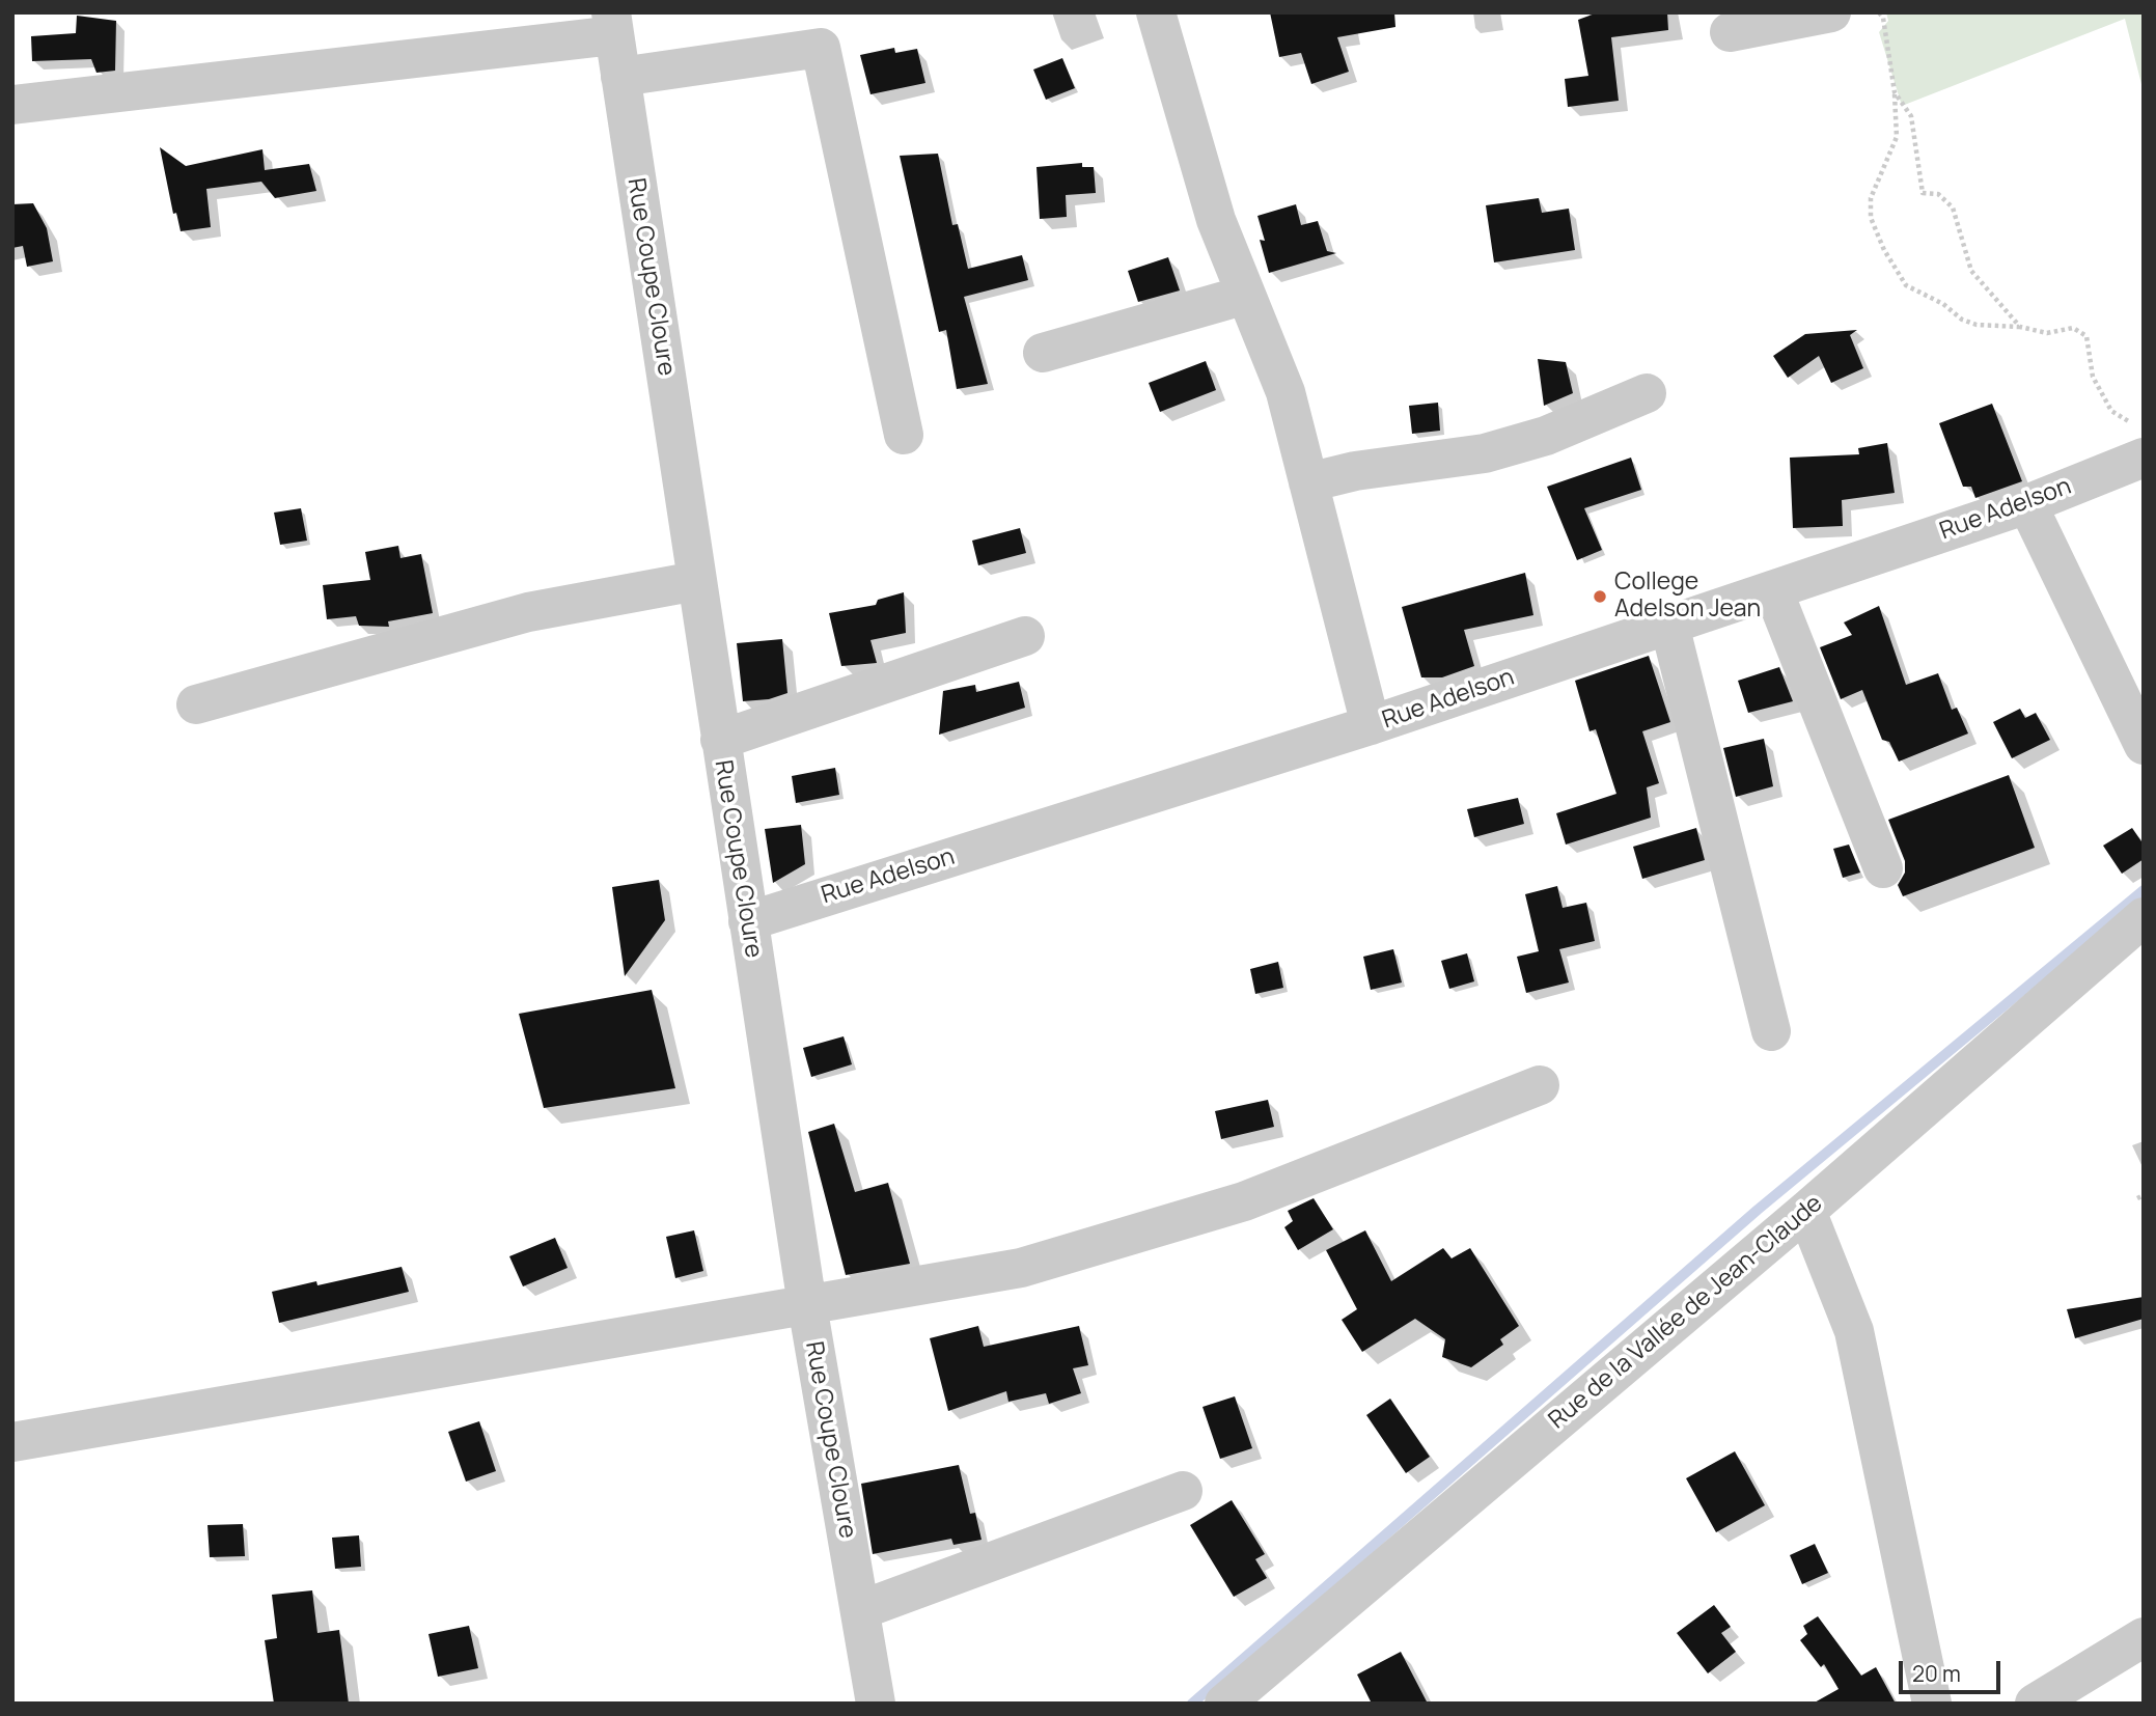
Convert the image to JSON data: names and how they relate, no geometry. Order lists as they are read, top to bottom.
{
  "streets": {
    "street": ["Rue Coupe Cloure", "Rue Adelson", "Rue de la Vallée de Jean-Claude"]
  },
  "crossings": [
    ["Rue Coupe Cloure", "Rue Adelson"]
  ],
  "places": ["College Adelson Jean"],
  "scale_bar": "20 m"
}
